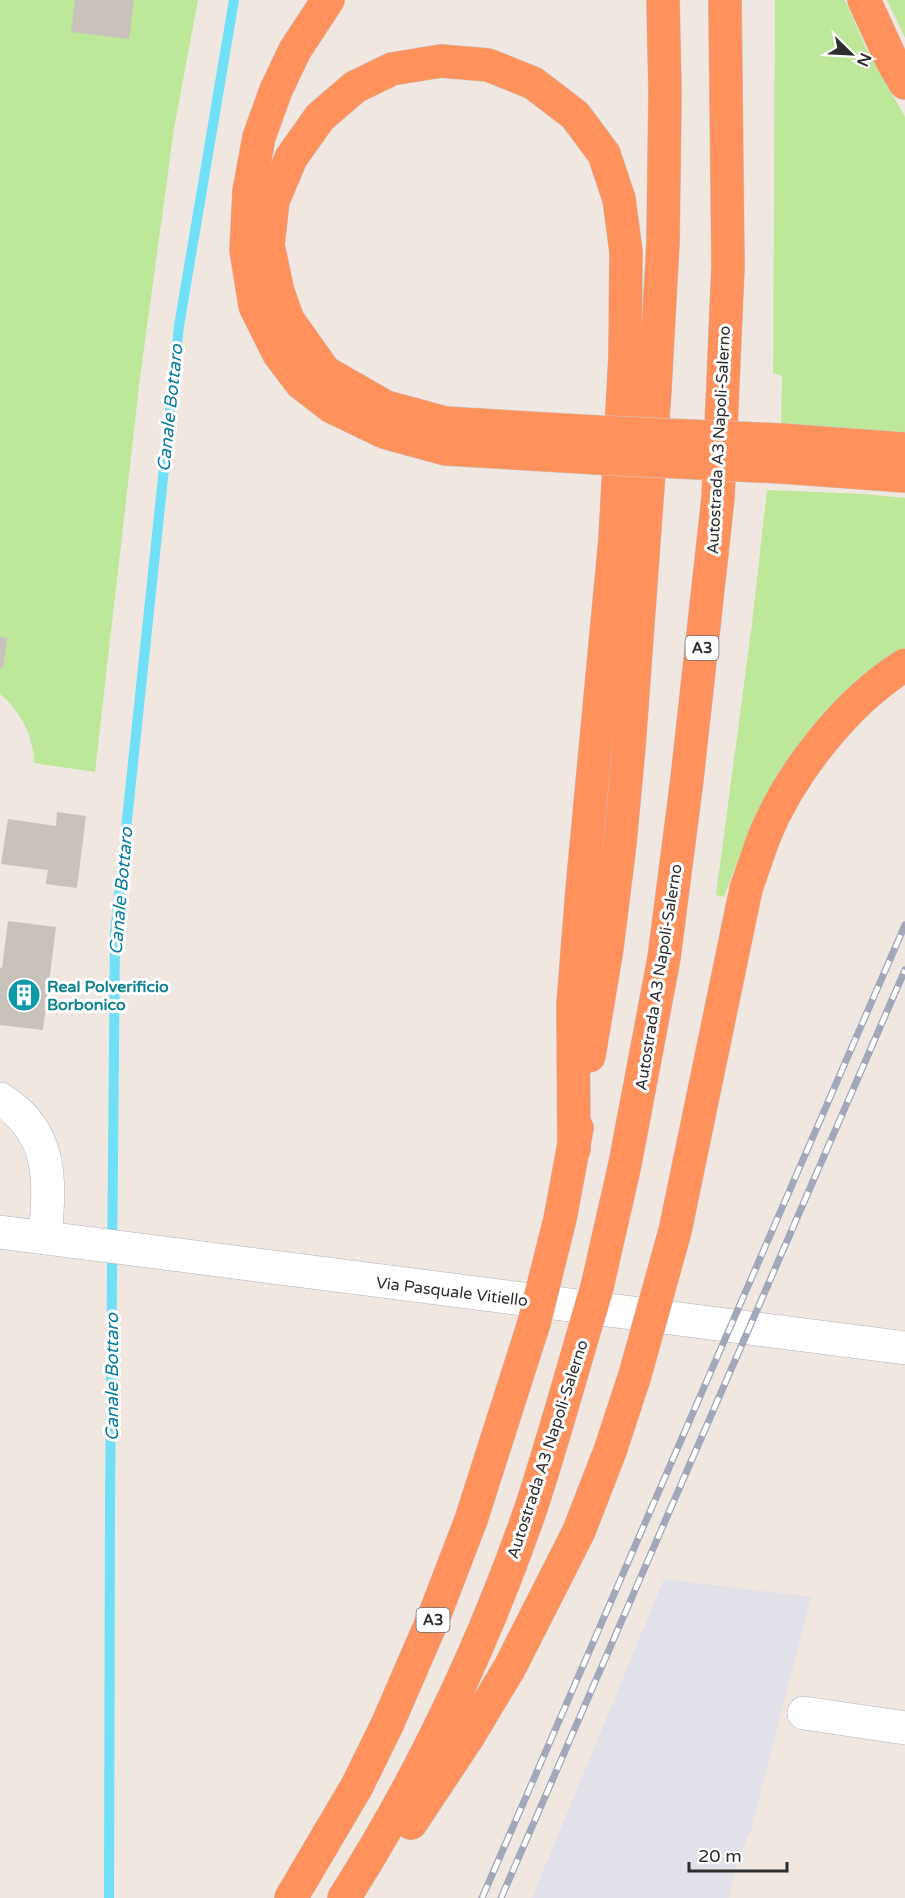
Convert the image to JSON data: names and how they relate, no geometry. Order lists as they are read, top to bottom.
{
  "streets": {
    "highway": ["Autostrada A3 Napoli-Salerno", "A3"],
    "street": ["Via Pasquale Vitiello"]
  },
  "water": ["Canale Bottaro"],
  "places": {
    "building": ["Real Polverificio Borbonico"]
  },
  "scale_bar": "20 m",
  "north": "bottom right"
}
